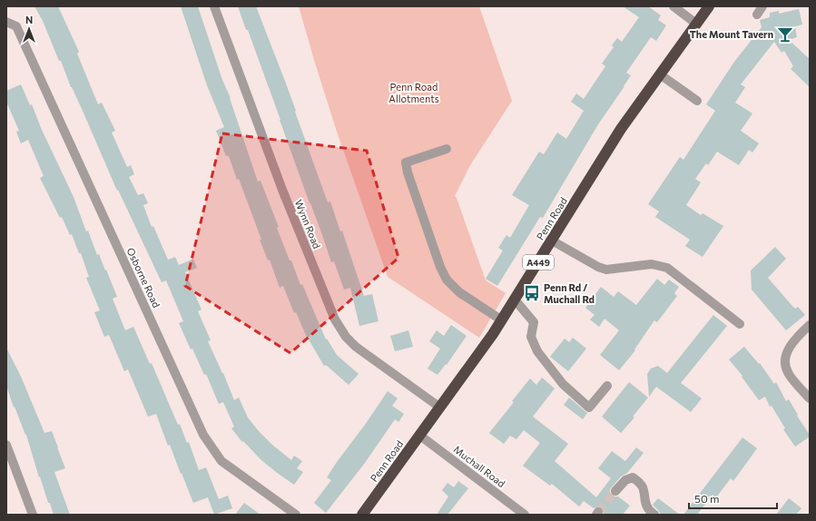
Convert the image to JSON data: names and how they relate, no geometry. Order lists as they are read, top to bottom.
{
  "streets": {
    "highway": ["Penn Road", "A449"],
    "street": ["Wynn Road", "Osborne Road", "Muchall Road"]
  },
  "crossings": [
    ["Penn Road", "Wynn Road"],
    ["Penn Road", "Muchall Road"]
  ],
  "parks": ["Penn Road Allotments"],
  "places": {
    "bar": ["The Mount Tavern"],
    "bus stop": ["Penn Rd / Muchall Rd"]
  },
  "scale_bar": "50 m",
  "north": "top"
}
